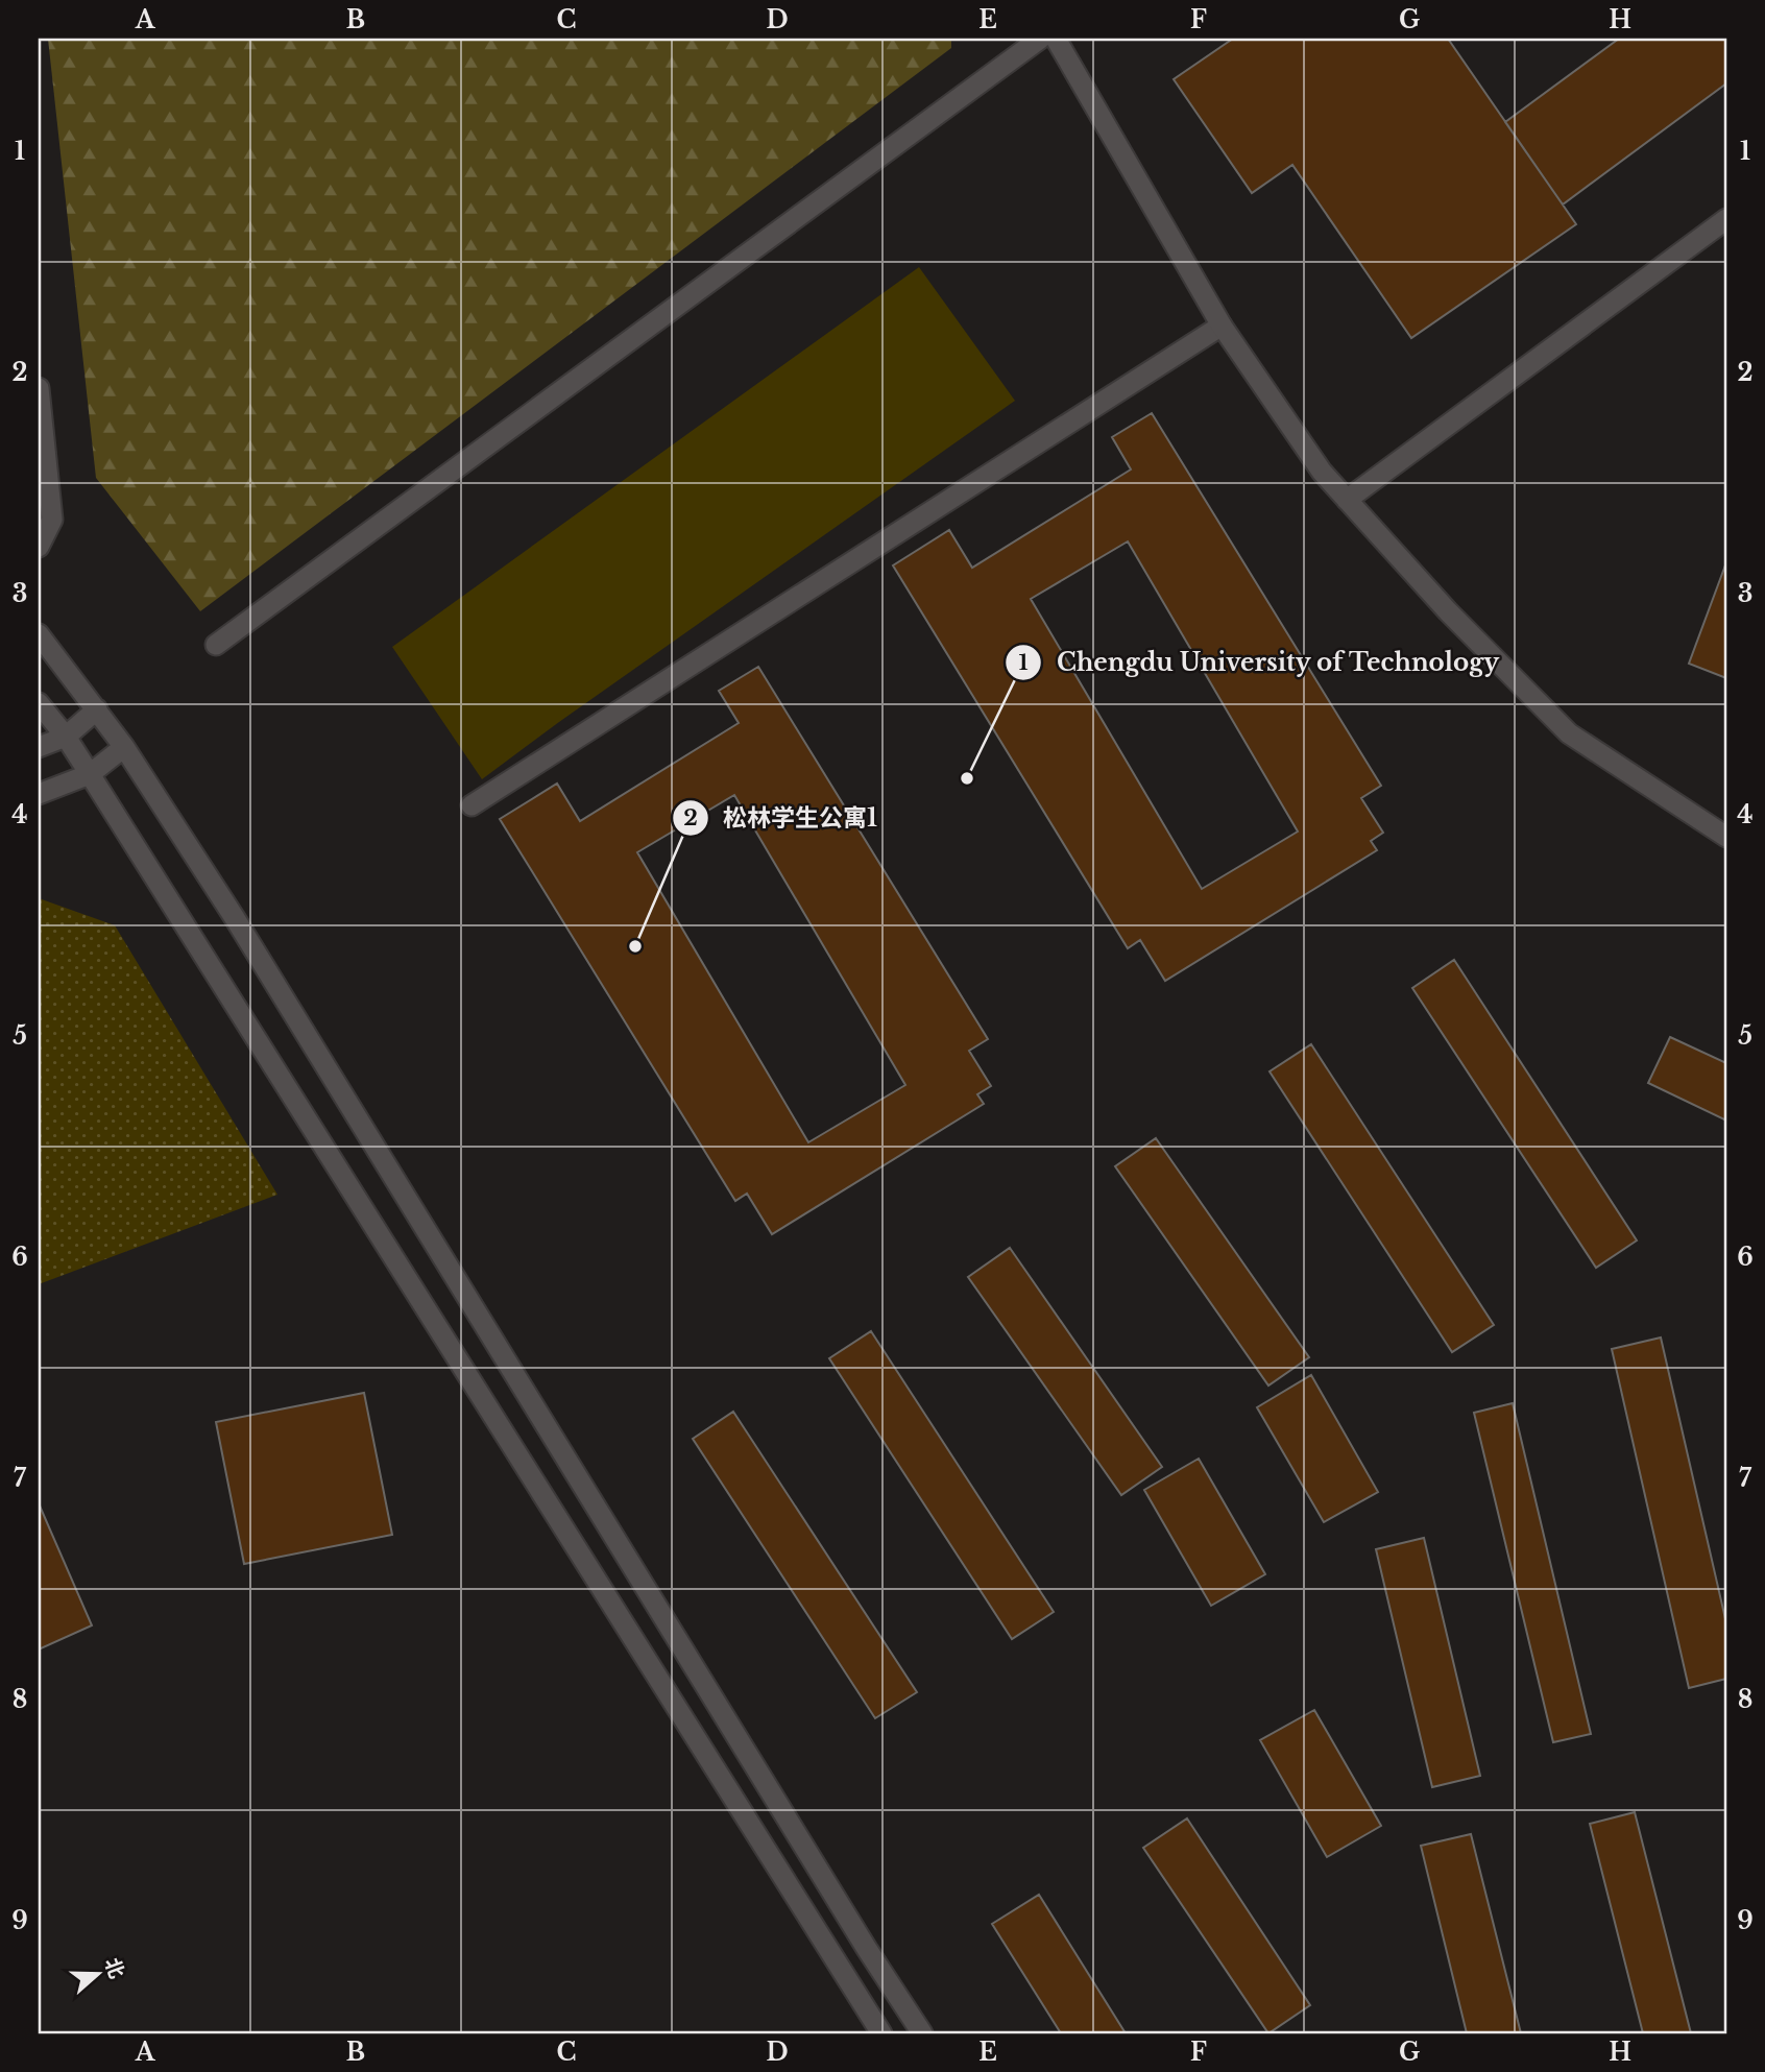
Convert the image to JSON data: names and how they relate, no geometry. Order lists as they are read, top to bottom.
{
  "places": ["Chengdu University of Technology", "松林学生公寓1"],
  "north": "right",
  "grid": {
    "columns": [
      "A",
      "B",
      "C",
      "D",
      "E",
      "F",
      "G",
      "H"
    ],
    "rows": [
      "1",
      "2",
      "3",
      "4",
      "5",
      "6",
      "7",
      "8",
      "9"
    ]
  }
}
